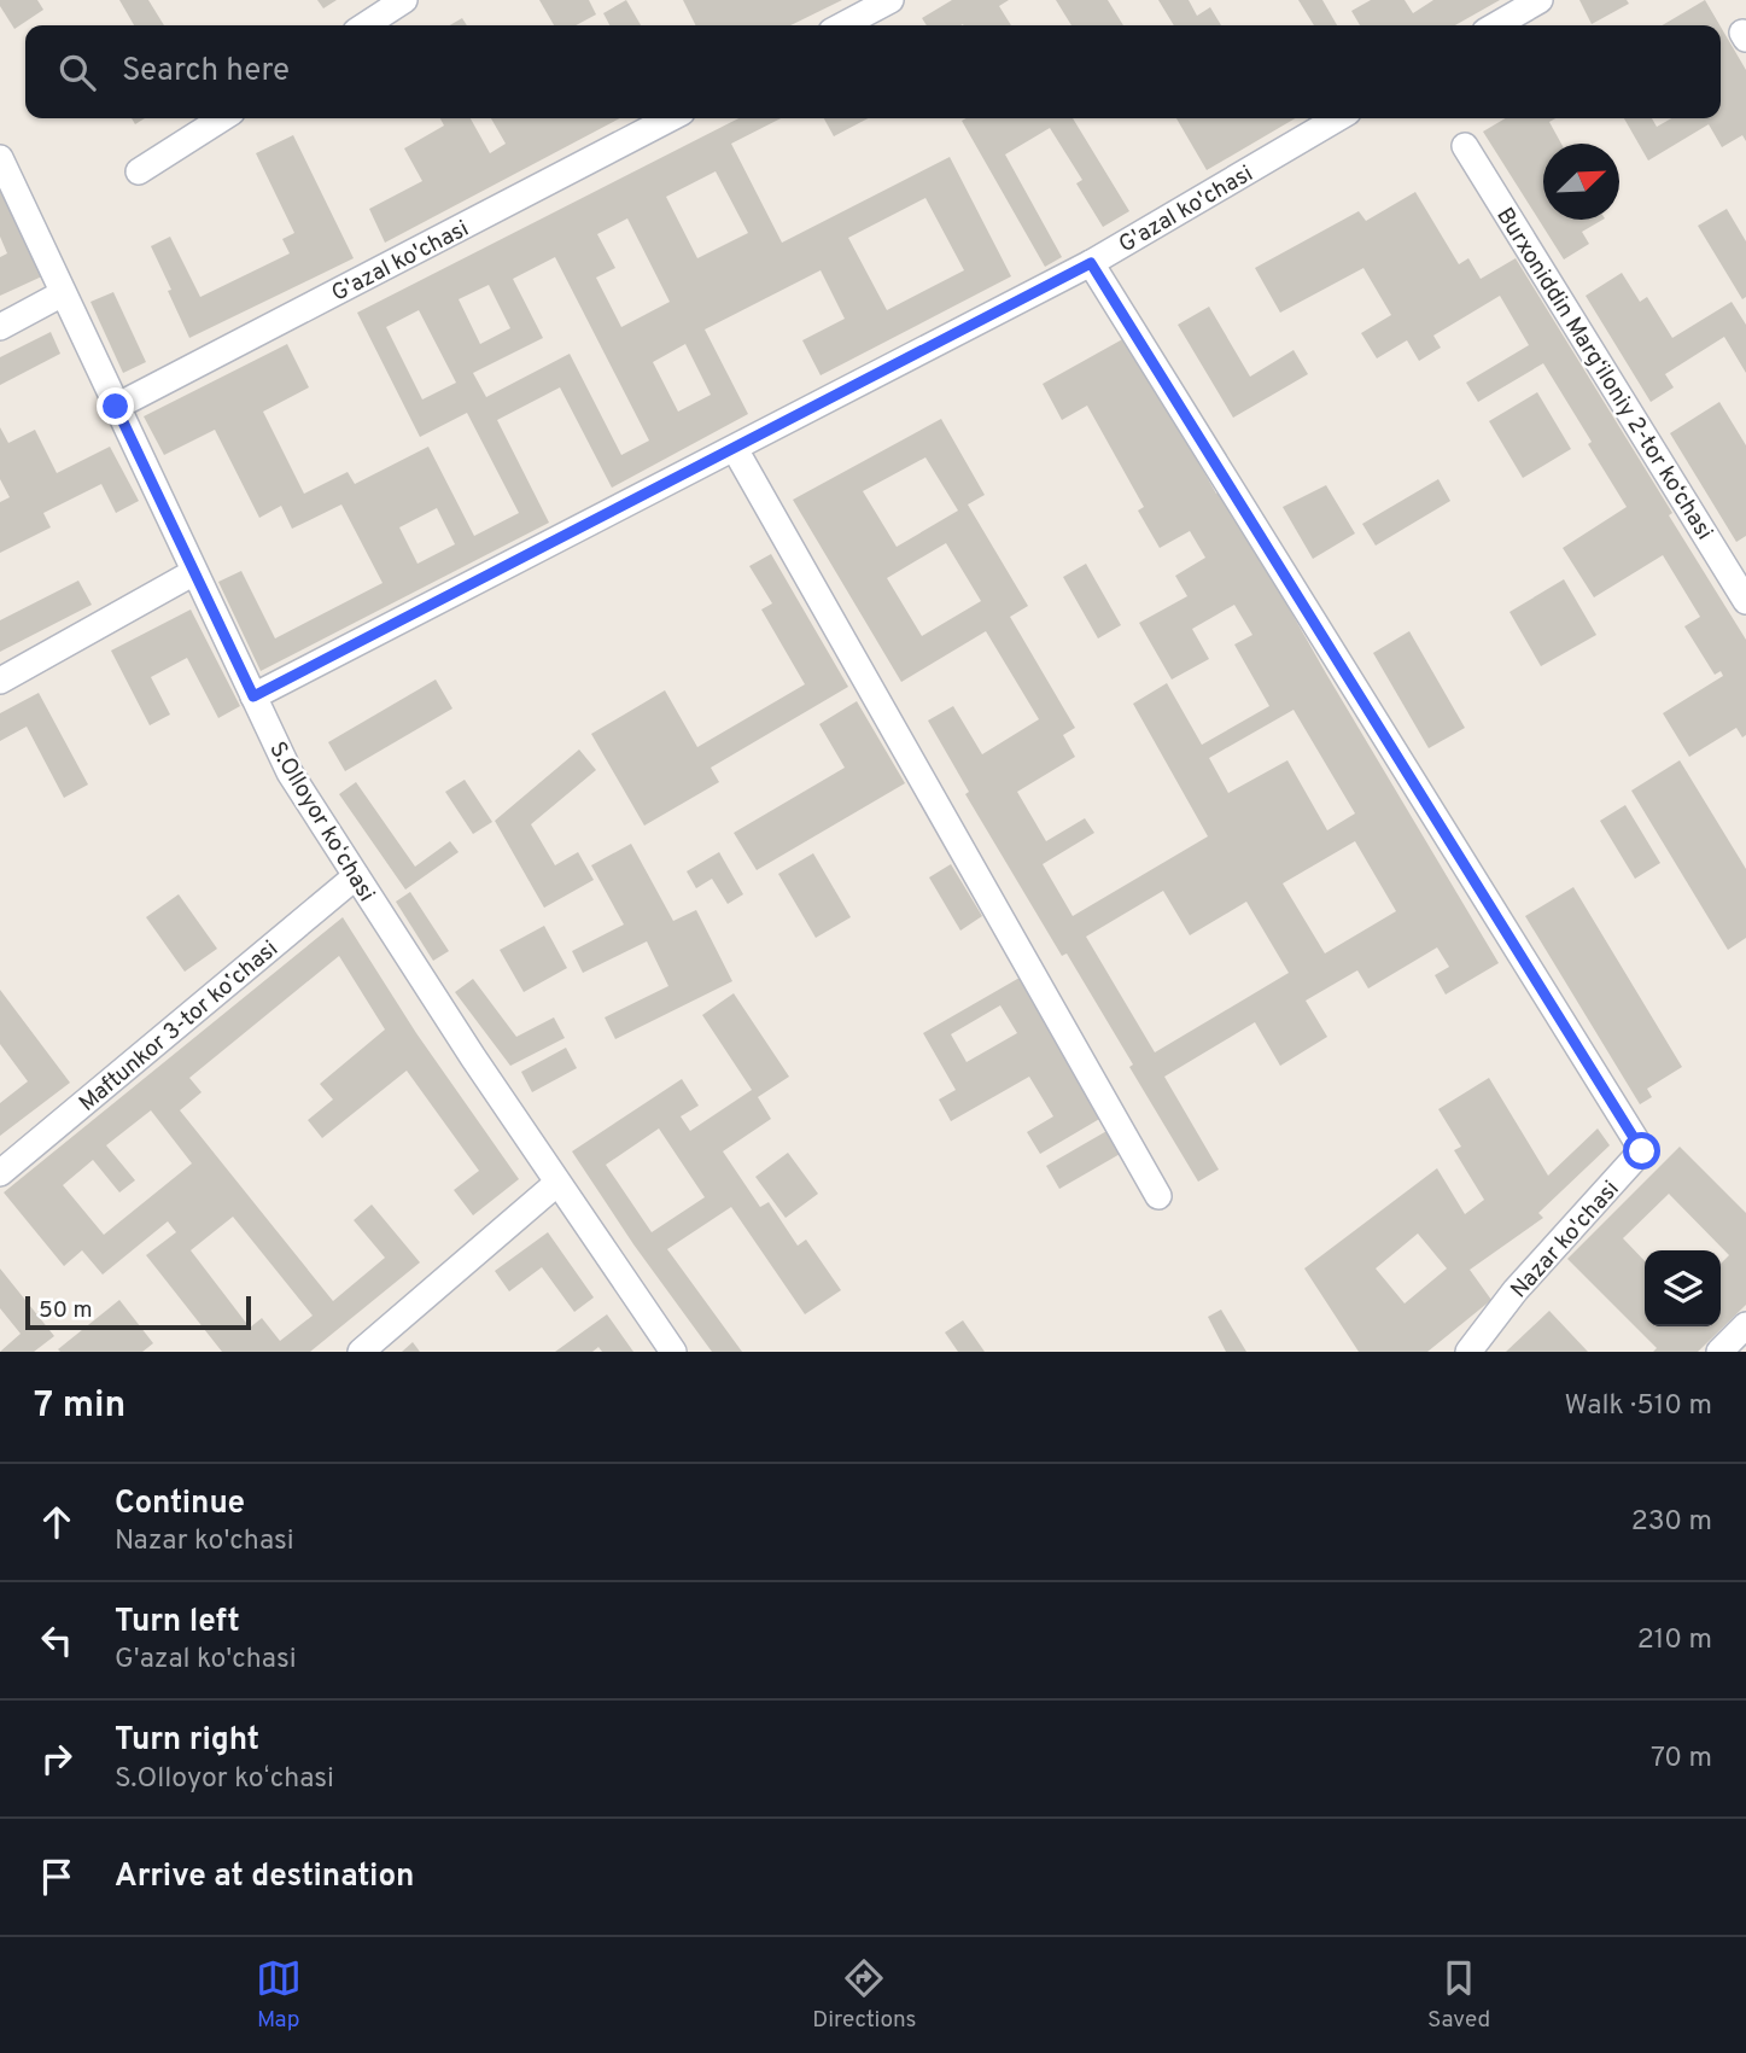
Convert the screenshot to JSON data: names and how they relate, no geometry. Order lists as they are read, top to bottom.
{
  "streets": {
    "street": [
      "G'azal ko'chasi",
      "Burxoniddin Marg‘iloniy 2-tor ko‘chasi",
      "S.Olloyor koʻchasi",
      "Maftunkor 3-tor koʼchasi",
      "Nazar ko'chasi"
    ]
  },
  "crossings": [
    ["G'azal ko'chasi", "S.Olloyor koʻchasi"],
    ["G'azal ko'chasi", "Nazar ko'chasi"],
    ["S.Olloyor koʻchasi", "Maftunkor 3-tor koʼchasi"]
  ],
  "scale_bar": "50 m",
  "north": "top right",
  "page": {
    "search": "Search here",
    "scale": "50 m",
    "heading": ["7 min", "Walk · 510 m"],
    "list": [
      ["Continue", "Nazar ko'chasi", "230 m"],
      ["Turn left", "G'azal ko'chasi", "210 m"],
      ["Turn right", "S.Olloyor koʻchasi", "70 m"],
      "Arrive at destination"
    ],
    "nav": ["Map", "Directions", "Saved"]
  }
}
